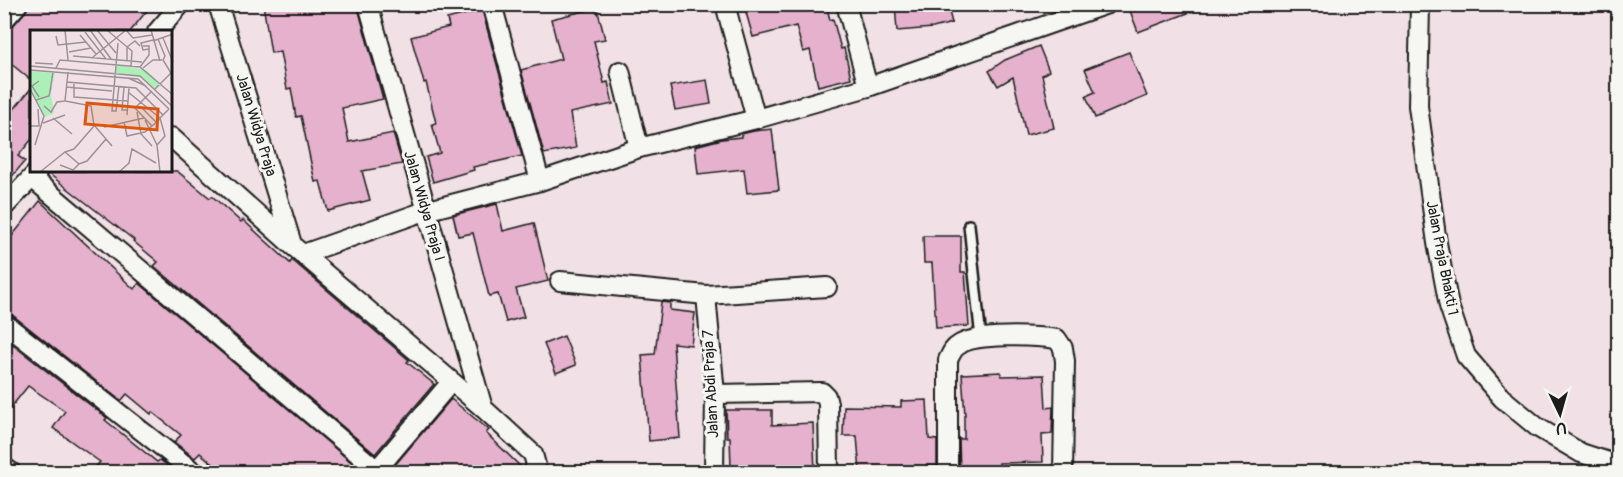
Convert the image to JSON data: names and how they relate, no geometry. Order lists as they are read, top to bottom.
{
  "streets": {
    "street": [
      "Jalan Widya Praja",
      "Jalan Widya Praja I",
      "Jalan Praja Bhakti 1",
      "Jalan Abdi Praja 7"
    ]
  },
  "north": "bottom"
}
